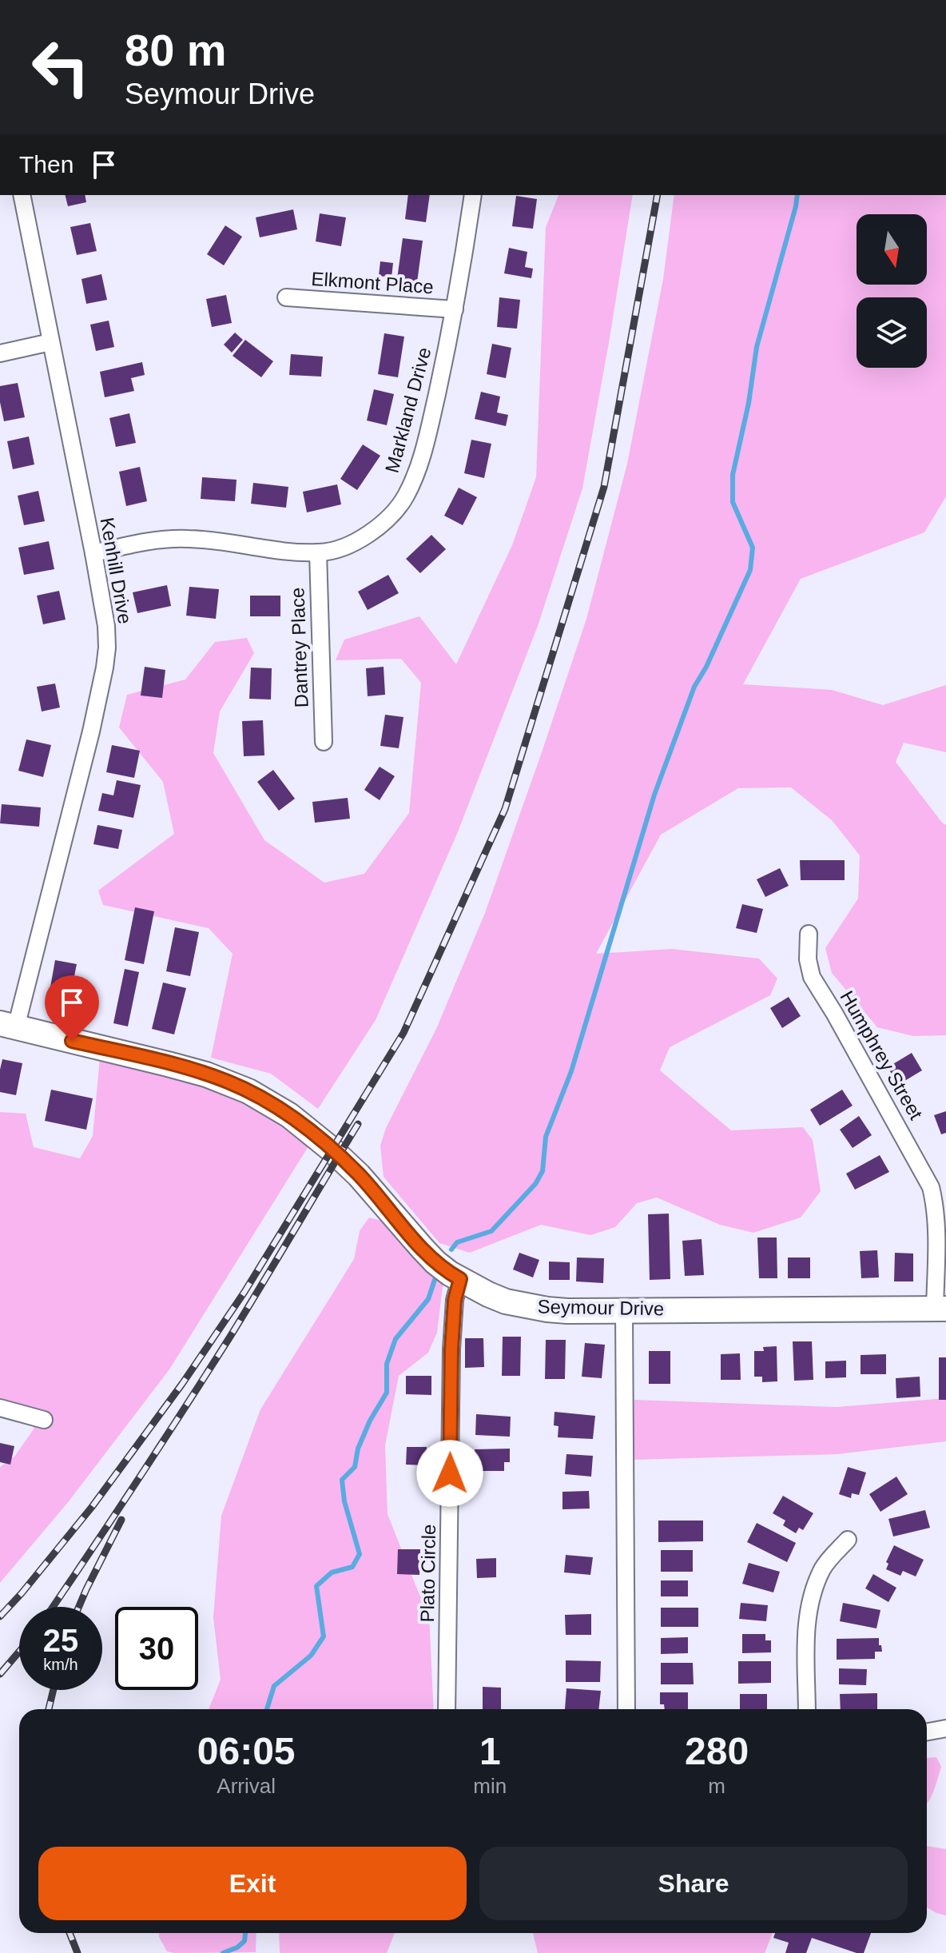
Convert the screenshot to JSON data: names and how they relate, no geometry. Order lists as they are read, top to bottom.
{
  "streets": {
    "street": [
      "Elkmont Place",
      "Markland Drive",
      "Kenhill Drive",
      "Dantrey Place",
      "Humphrey Street",
      "Seymour Drive",
      "Plato Circle"
    ]
  },
  "crossings": [
    ["Elkmont Place", "Markland Drive"],
    ["Markland Drive", "Kenhill Drive"],
    ["Markland Drive", "Dantrey Place"],
    ["Kenhill Drive", "Seymour Drive"],
    ["Humphrey Street", "Seymour Drive"],
    ["Seymour Drive", "Plato Circle"]
  ],
  "north": "bottom",
  "page": {
    "turn": ["80 m", "Seymour Drive"],
    "then": "Then",
    "speed": "25 km/h",
    "limit": "30",
    "eta": [
      "06:05",
      "Arrival",
      "1",
      "min",
      "280",
      "m"
    ],
    "buttons": ["Exit", "Share"]
  }
}
